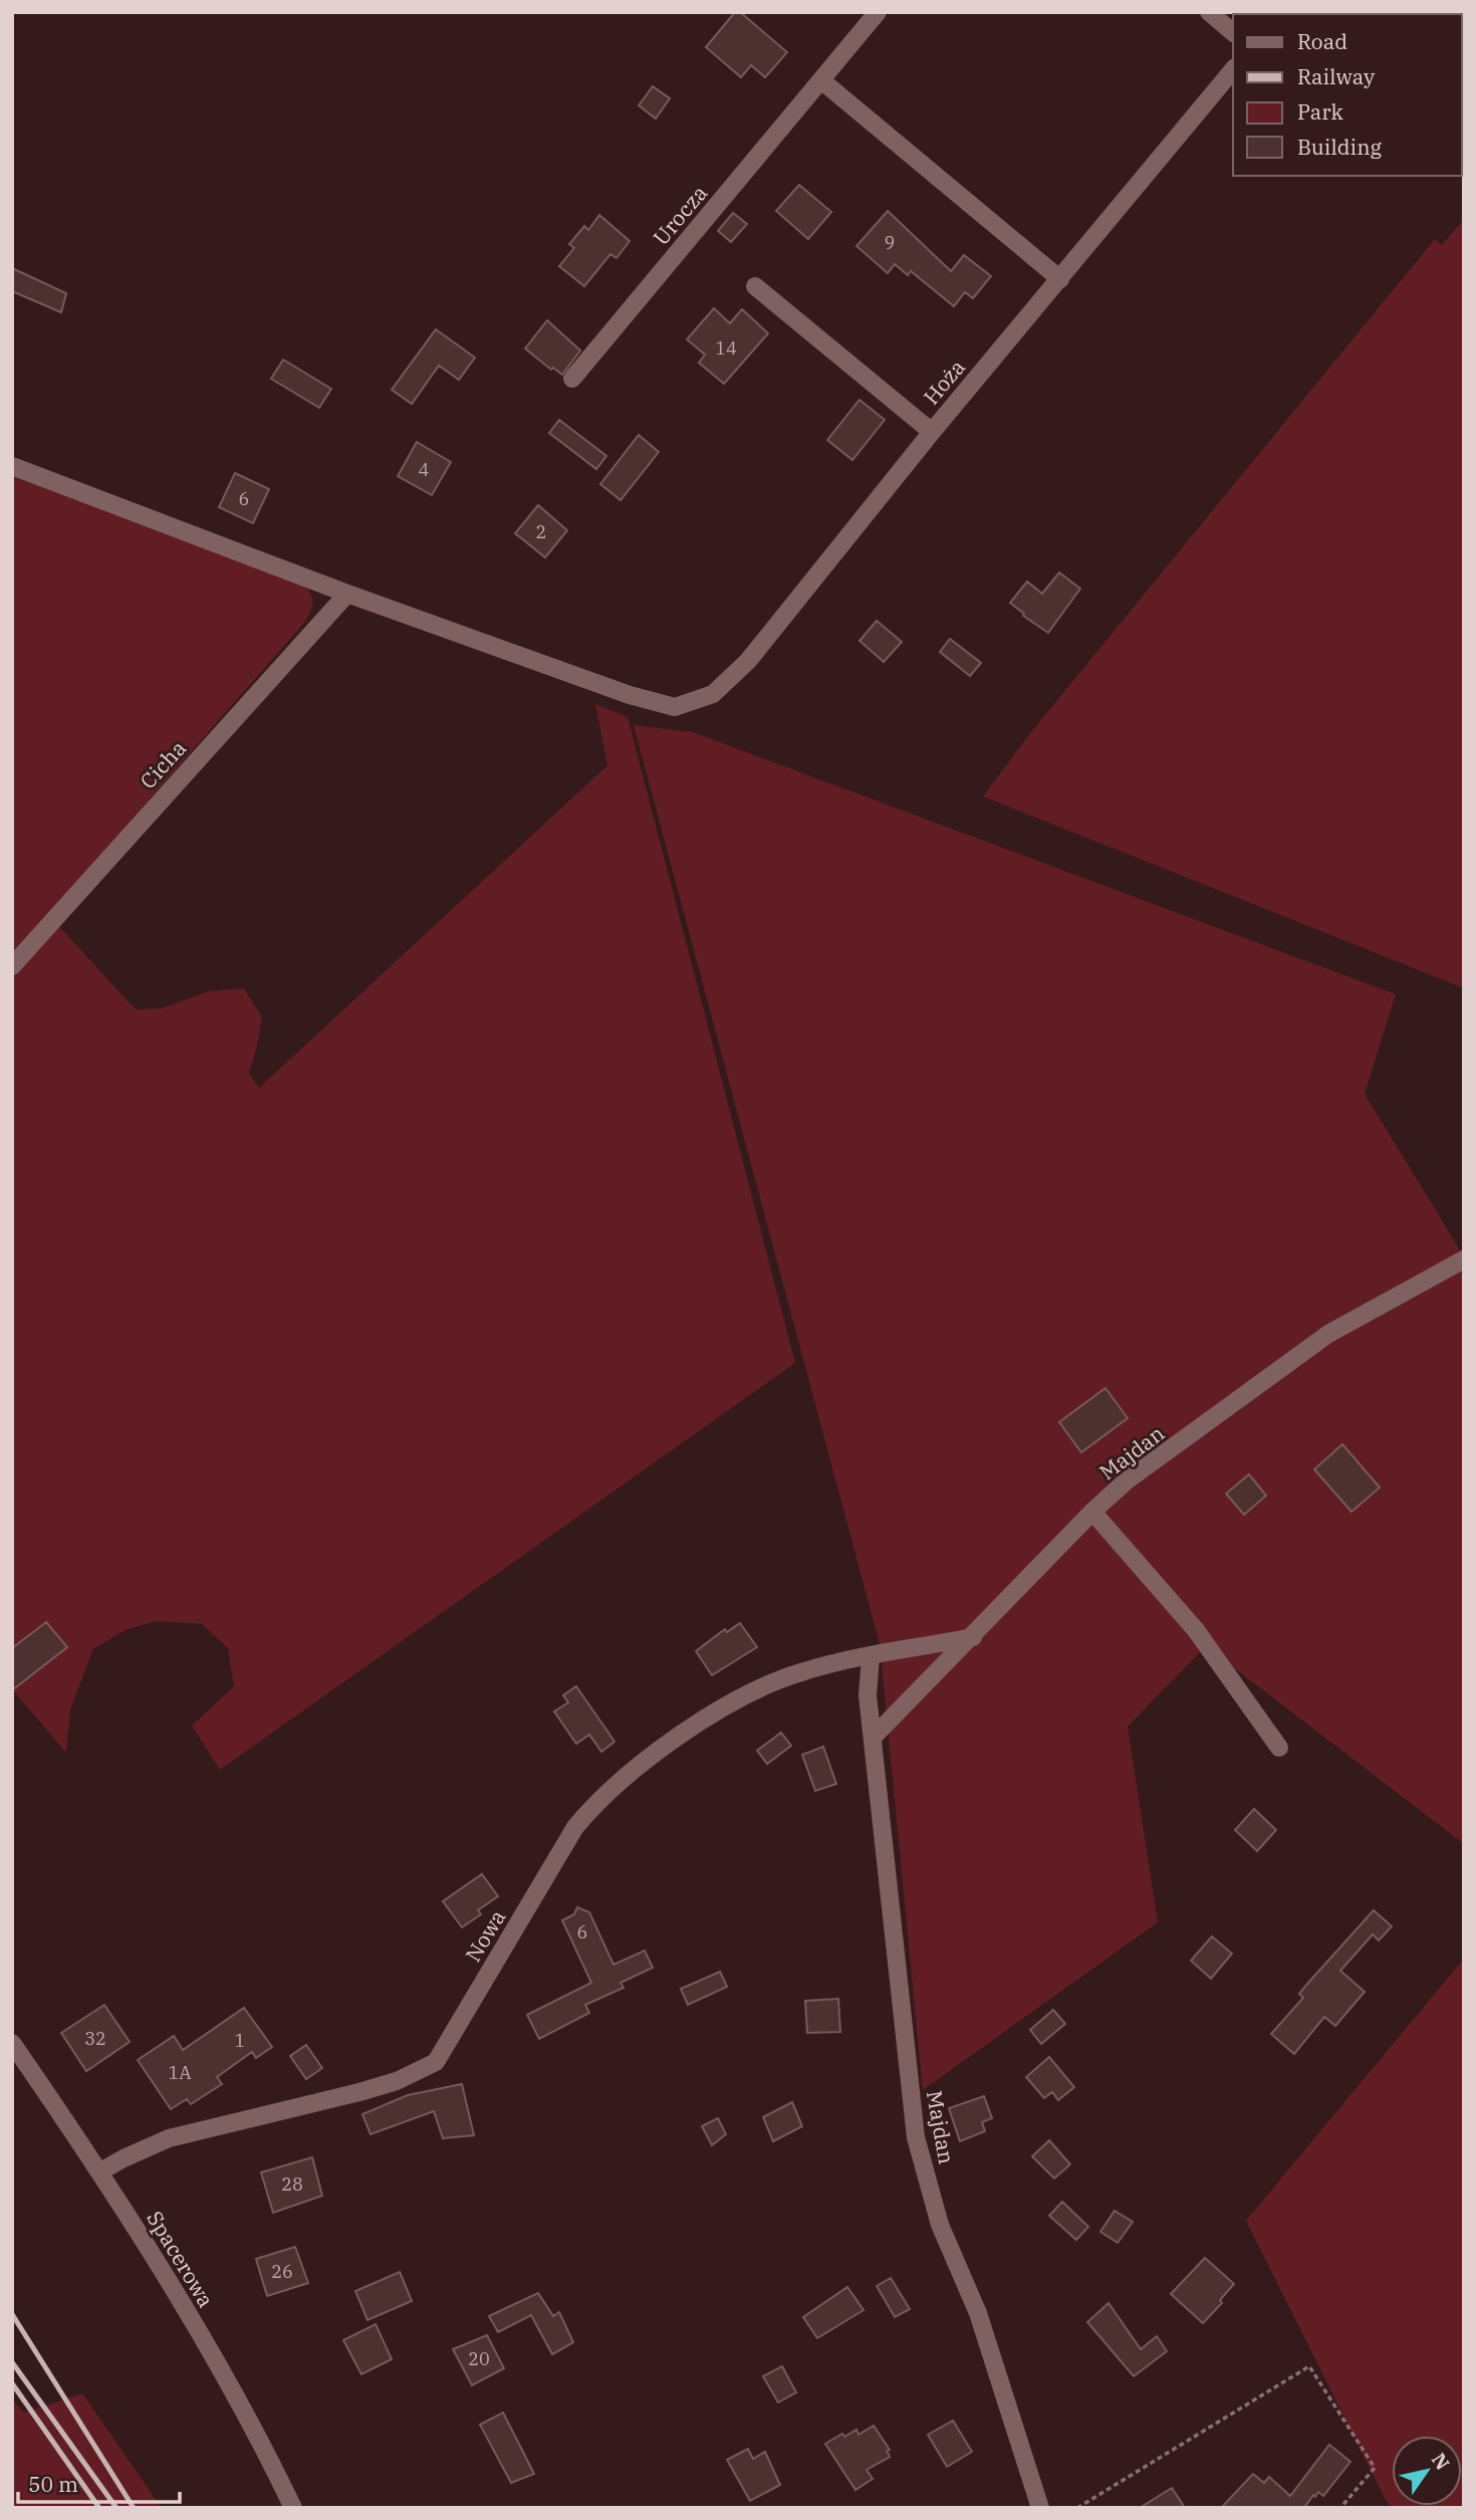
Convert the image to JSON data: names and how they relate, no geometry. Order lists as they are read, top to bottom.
{
  "streets": {
    "street": [
      "Urocza",
      "Hoża",
      "Cicha",
      "Majdan",
      "Nowa",
      "Spacerowa"
    ]
  },
  "crossings": [
    ["Hoża", "Cicha"],
    ["Majdan", "Nowa"],
    ["Nowa", "Spacerowa"]
  ],
  "house_numbers": [
    "9",
    "14",
    "4",
    "6",
    "2",
    "6",
    "32",
    "1",
    "1A",
    "28",
    "26",
    "20"
  ],
  "legend": [
    "Road",
    "Railway",
    "Park",
    "Building"
  ],
  "scale_bar": "50 m",
  "north": "top right"
}
